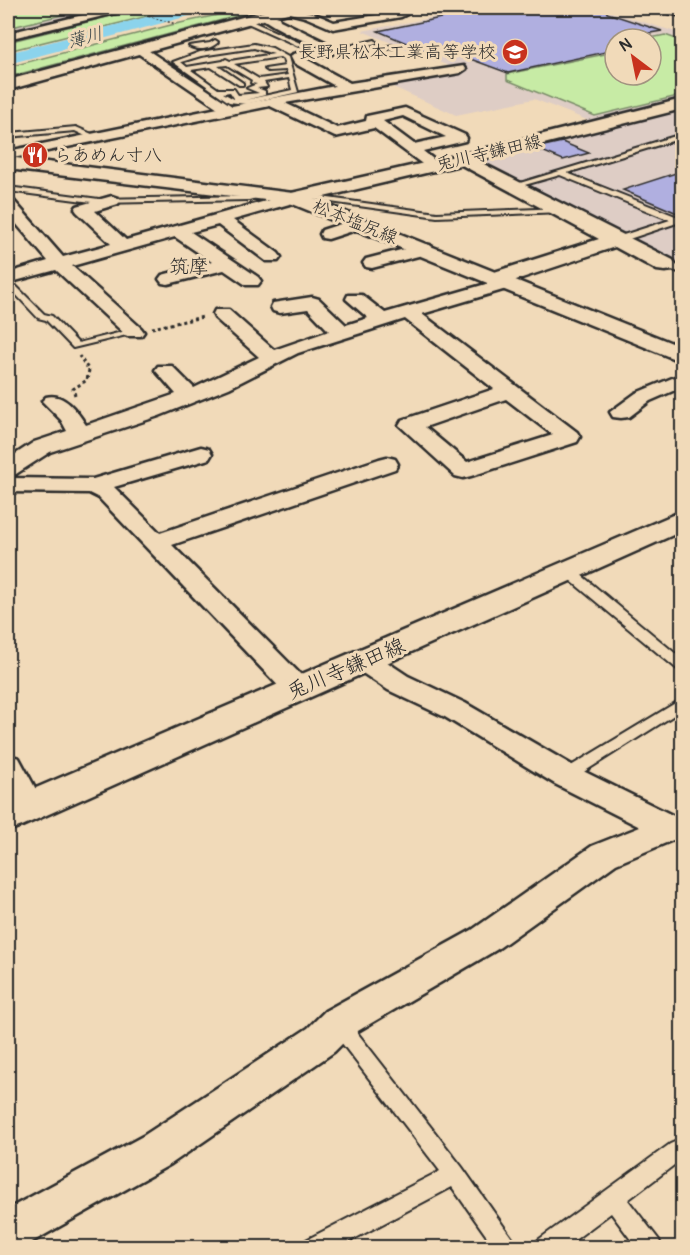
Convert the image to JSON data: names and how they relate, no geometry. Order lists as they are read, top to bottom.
{
  "streets": {
    "main road": ["兎川寺鎌田線", "松本塩尻線"]
  },
  "crossings": [
    ["兎川寺鎌田線", "松本塩尻線"]
  ],
  "districts": ["筑摩"],
  "water": ["薄川"],
  "places": {
    "school or university": ["長野県松本工業高等学校"],
    "restaurant": ["らあめん寸八"]
  },
  "north": "top left"
}
